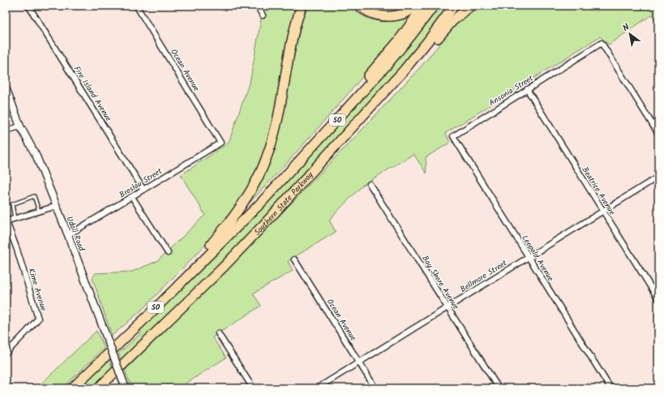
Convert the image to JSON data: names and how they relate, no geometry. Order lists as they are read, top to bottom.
{
  "streets": {
    "highway": ["SO", "Southern State Parkway"],
    "street": [
      "Ocean Avenue",
      "Ansonia Street",
      "Fire Island Avenue",
      "Breslau Street",
      "Beatrice Avenue",
      "Udall Road",
      "Leopold Avenue",
      "Bellmore Street",
      "Bay Shore Avenue",
      "Kime Avenue"
    ]
  },
  "crossings": [
    ["Ocean Avenue", "Breslau Street"],
    ["Ocean Avenue", "Bellmore Street"],
    ["Ansonia Street", "Beatrice Avenue"],
    ["Ansonia Street", "Leopold Avenue"],
    ["Fire Island Avenue", "Breslau Street"],
    ["Breslau Street", "Udall Road"],
    ["Beatrice Avenue", "Bellmore Street"],
    ["Leopold Avenue", "Bellmore Street"],
    ["Bellmore Street", "Bay Shore Avenue"]
  ],
  "north": "top left"
}
